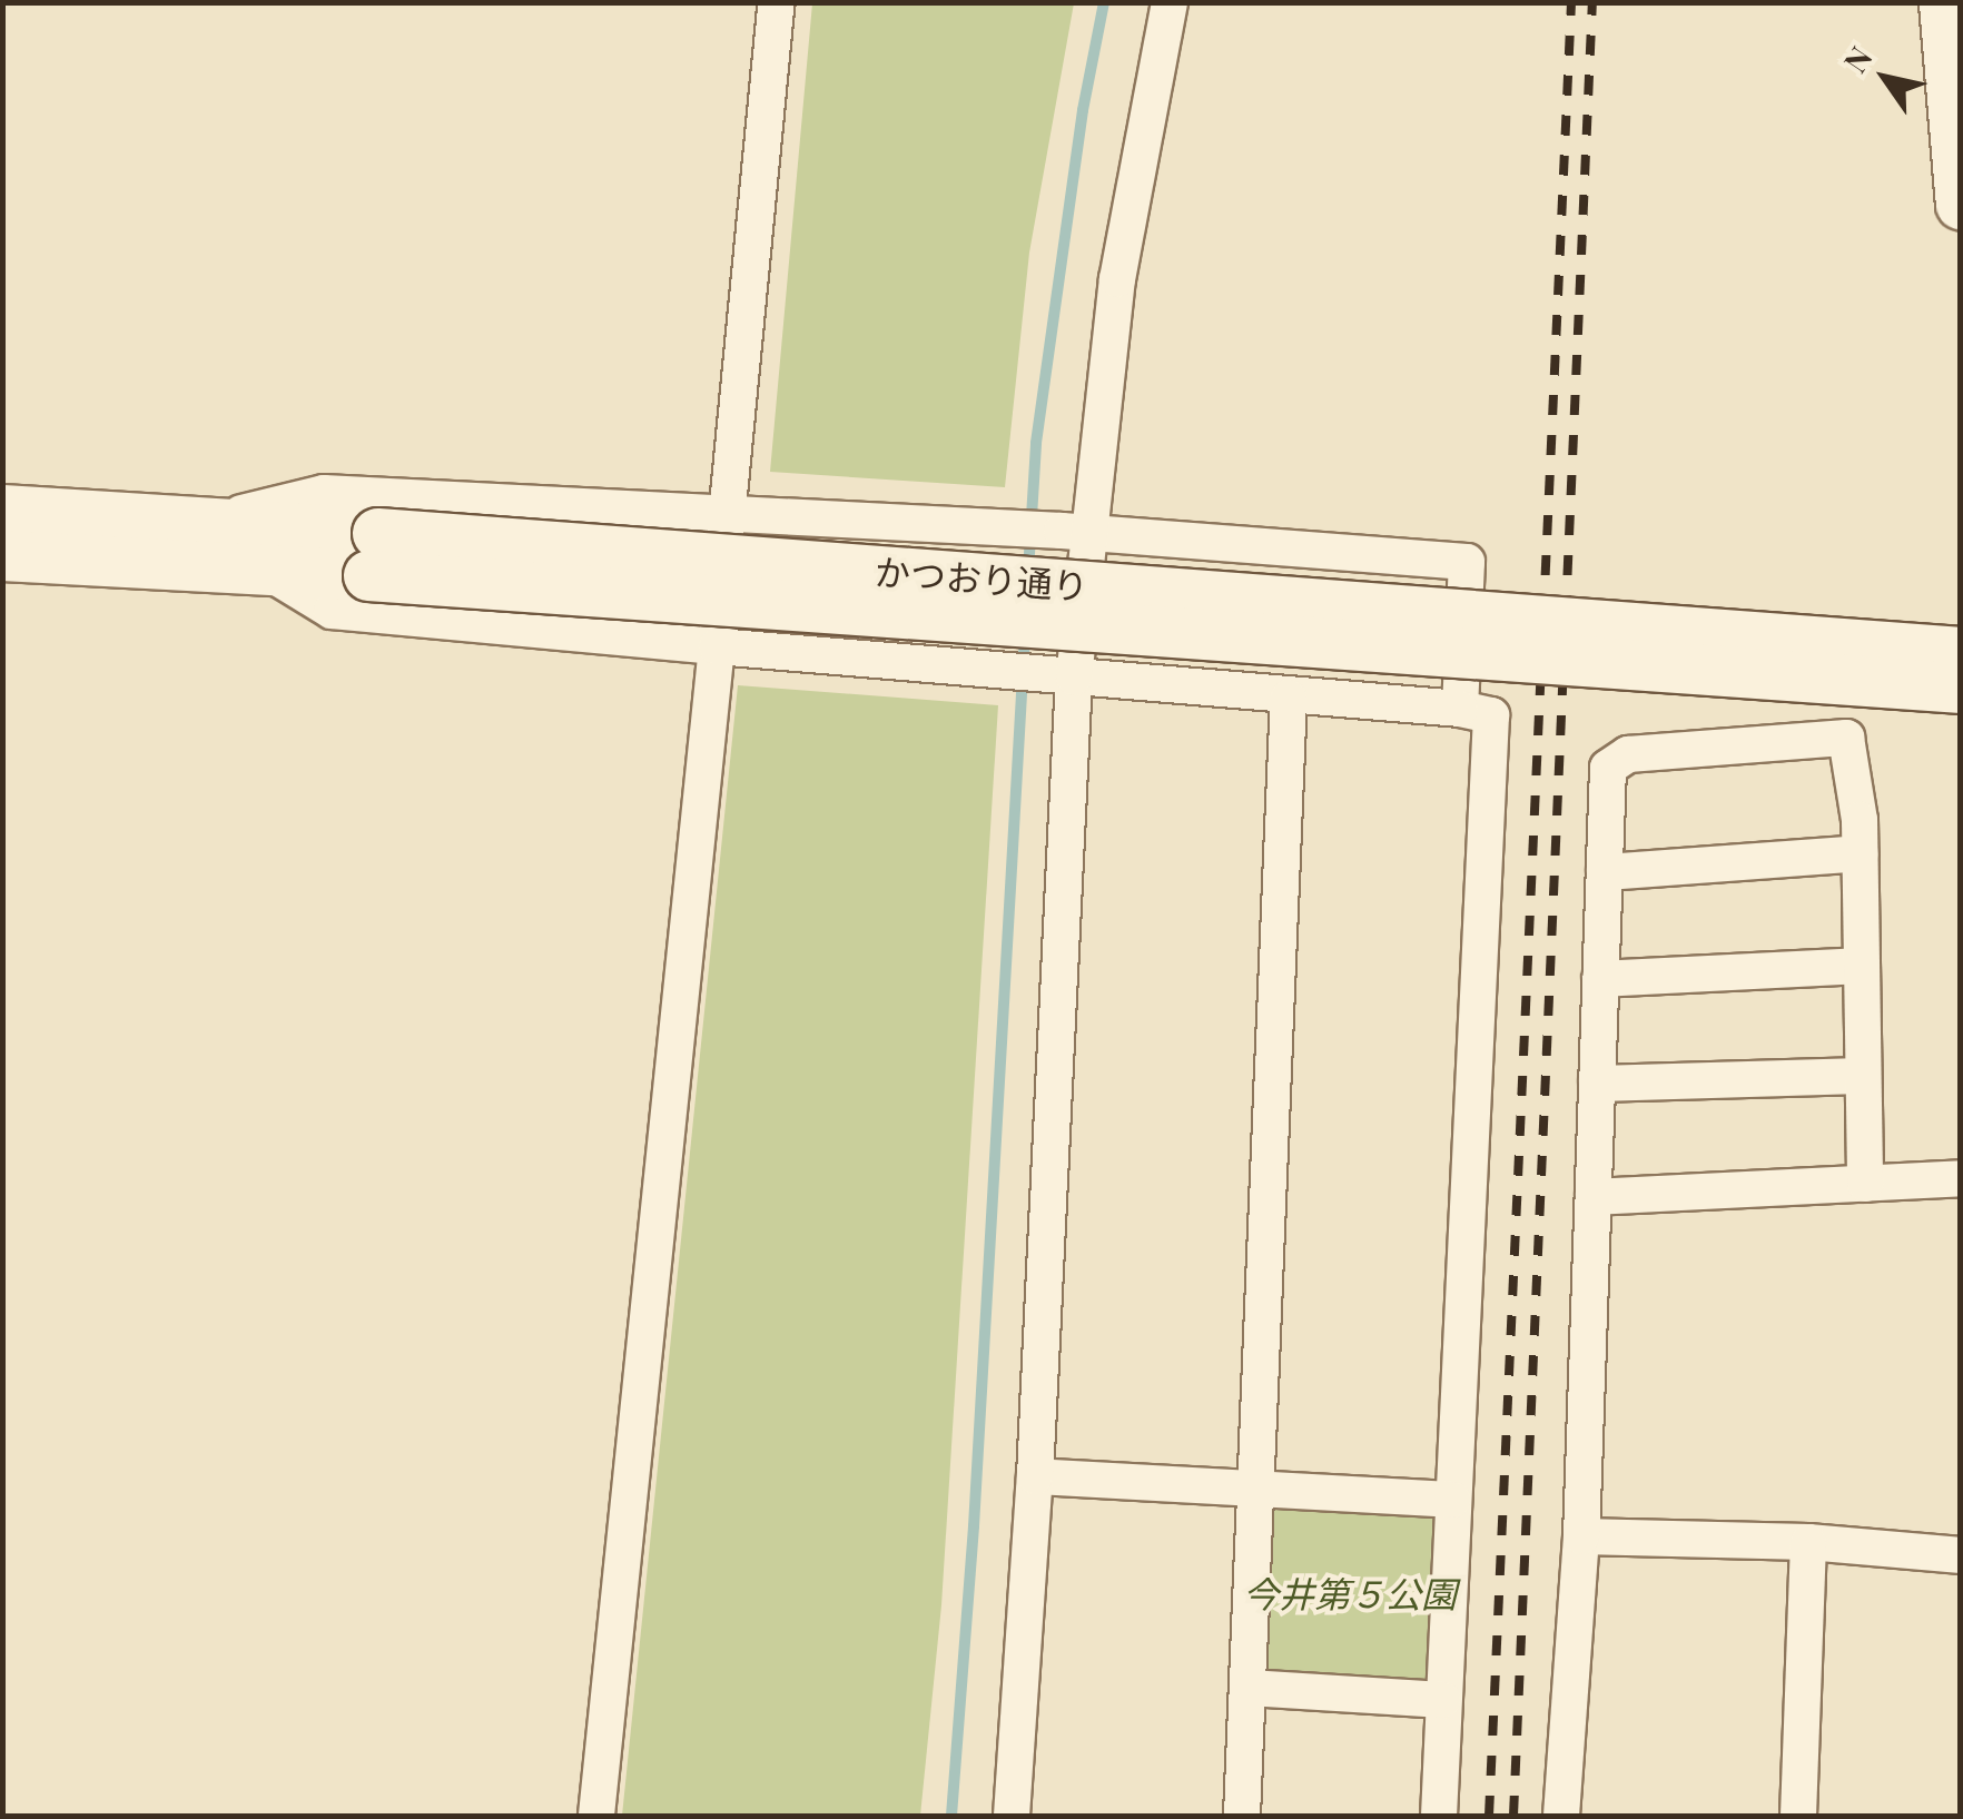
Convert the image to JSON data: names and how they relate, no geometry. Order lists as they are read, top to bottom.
{
  "streets": {
    "street": ["かつおり通り"]
  },
  "parks": ["今井第５公園"],
  "north": "top left"
}
